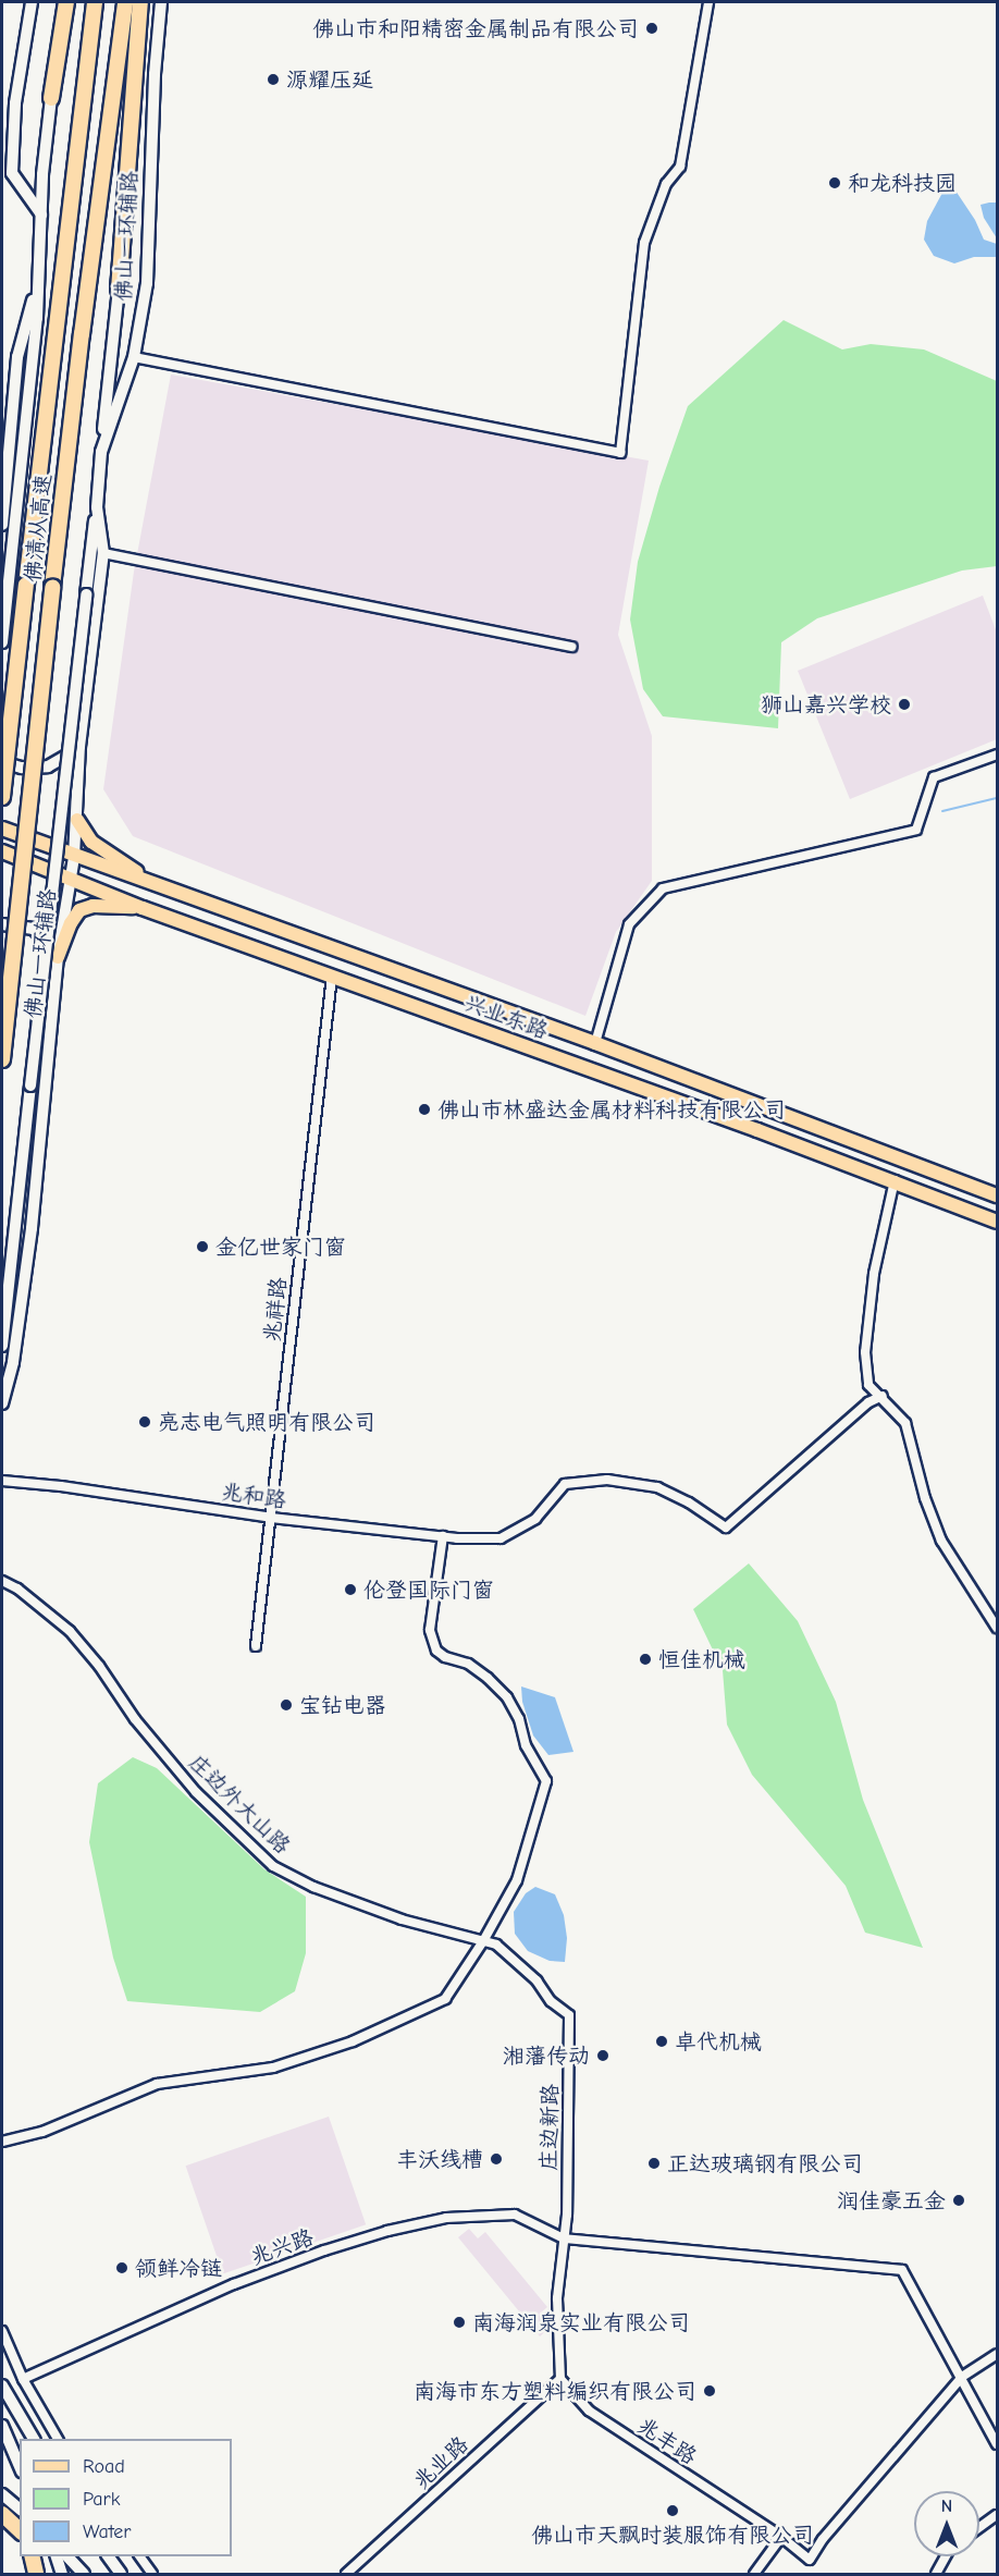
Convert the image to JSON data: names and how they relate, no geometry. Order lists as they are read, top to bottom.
{
  "streets": {
    "highway": ["佛清从高速"],
    "main road": ["佛山一环辅路", "兴业东路"],
    "street": [
      "兆祥路",
      "兆和路",
      "庄边外大山路",
      "庄边新路",
      "兆兴路",
      "兆丰路",
      "兆业路"
    ]
  },
  "crossings": [
    ["佛山一环辅路", "兴业东路"],
    ["兴业东路", "兆祥路"],
    ["兆祥路", "兆和路"],
    ["庄边外大山路", "庄边新路"],
    ["庄边新路", "兆兴路"],
    ["兆丰路", "兆业路"]
  ],
  "places": [
    "佛山市和阳精密金属制品有限公司",
    "源耀压延",
    "和龙科技园",
    "狮山嘉兴学校",
    "佛山市林盛达金属材料科技有限公司",
    "金亿世家门窗",
    "亮志电气照明有限公司",
    "伦登国际门窗",
    "恒佳机械",
    "宝钻电器",
    "卓代机械",
    "湘藩传动",
    "丰沃线槽",
    "正达玻璃钢有限公司",
    "润佳豪五金",
    "领鲜冷链",
    "南海润泉实业有限公司",
    "南海市东方塑料编织有限公司",
    "佛山市天飘时装服饰有限公司"
  ],
  "legend": ["Road", "Park", "Water"],
  "north": "top"
}
